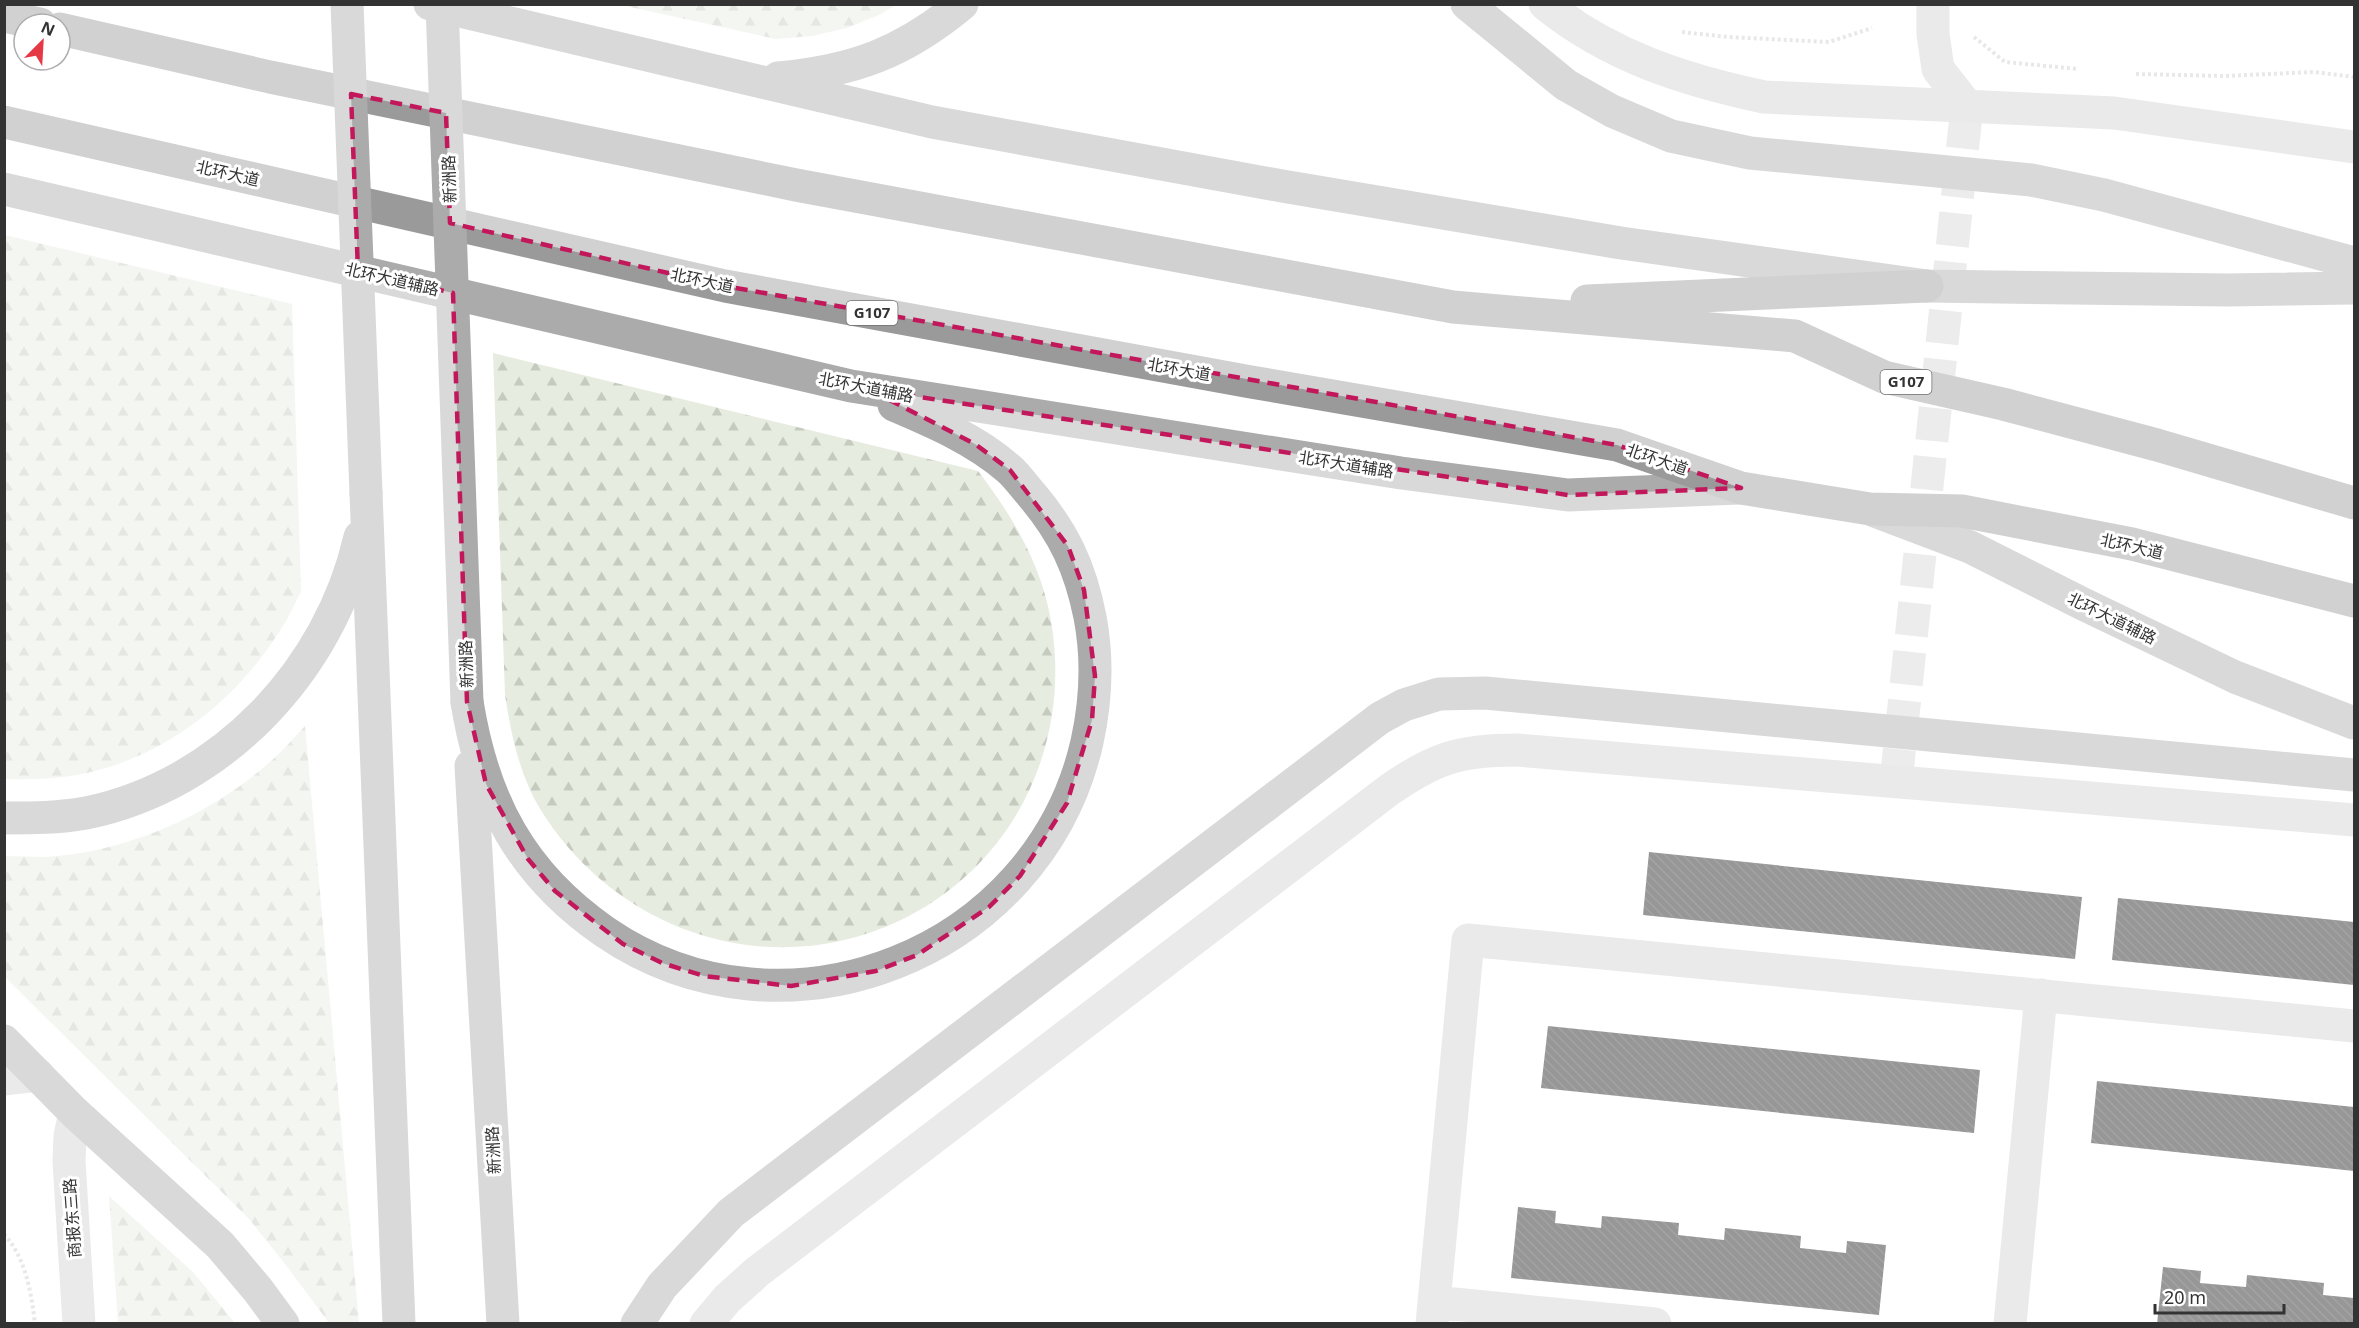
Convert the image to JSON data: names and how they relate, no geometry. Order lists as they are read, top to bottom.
{
  "streets": {
    "highway": ["北环大道", "G107"],
    "main road": ["新洲路", "北环大道辅路"],
    "street": ["商报东三路"]
  },
  "crossings": [
    ["北环大道", "北环大道辅路"]
  ],
  "scale_bar": "20 m",
  "north": "top right"
}
